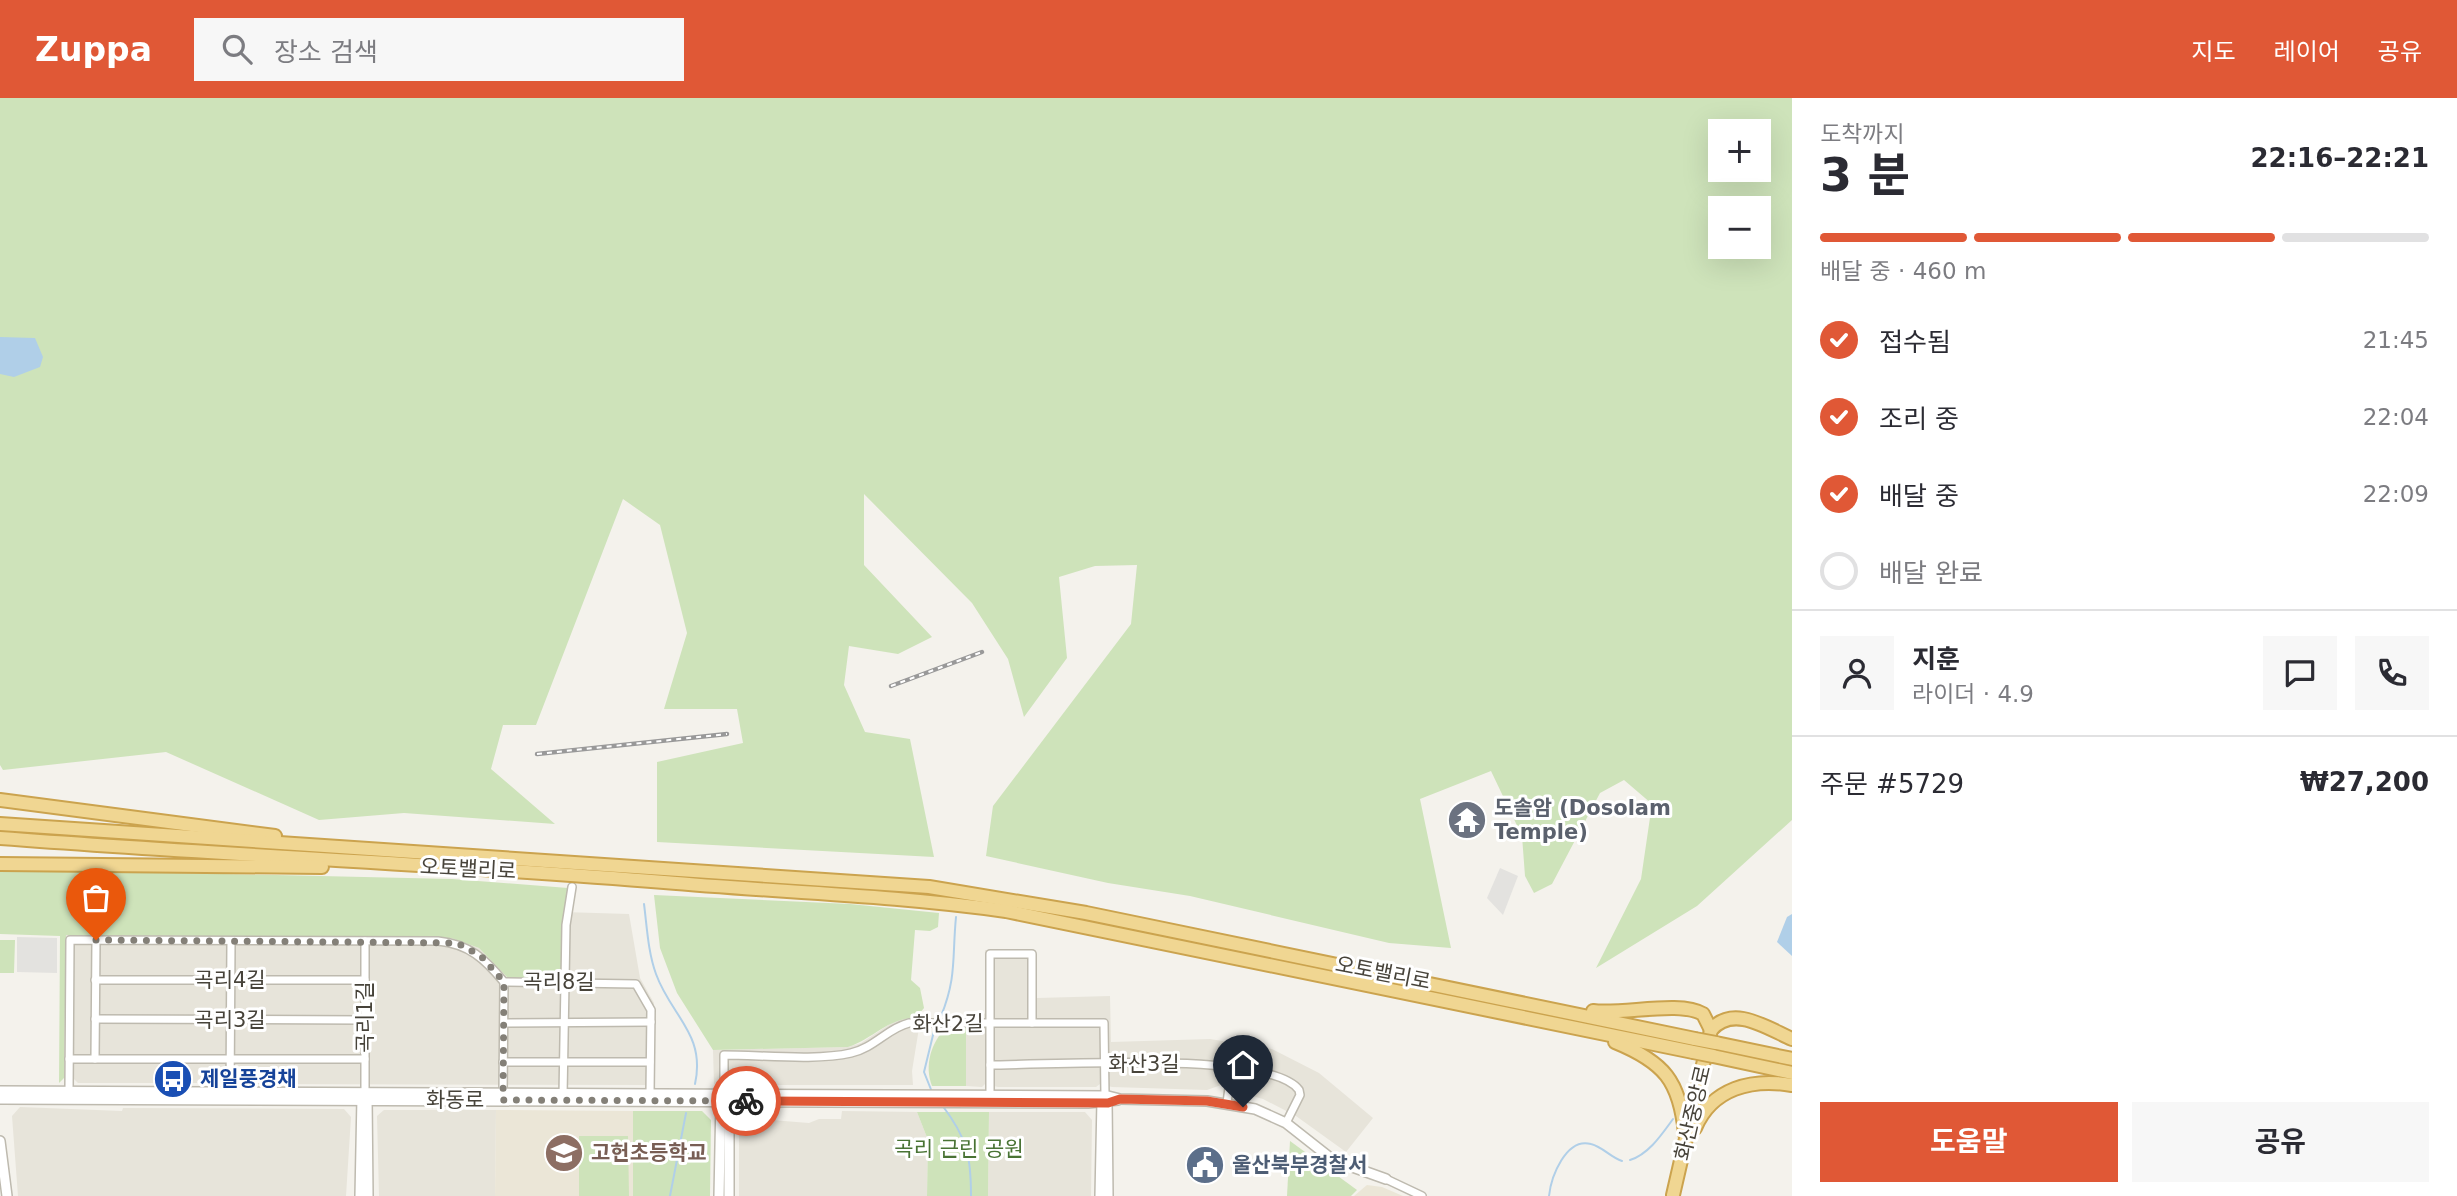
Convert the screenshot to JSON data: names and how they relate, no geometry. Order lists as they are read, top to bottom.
{
  "streets": {
    "highway": ["오토밸리로", "화산중앙로"],
    "street": [
      "곡리4길",
      "곡리8길",
      "곡리1길",
      "곡리3길",
      "화산2길",
      "화산3길",
      "화동로"
    ]
  },
  "crossings": [
    ["오토밸리로", "화산중앙로"],
    ["곡리4길", "곡리1길"],
    ["곡리8길", "곡리1길"],
    ["곡리8길", "화동로"],
    ["곡리1길", "곡리3길"],
    ["곡리1길", "화동로"],
    ["화산2길", "화산3길"],
    ["화산2길", "화동로"],
    ["화산3길", "화동로"]
  ],
  "parks": ["곡리 근린 공원"],
  "places": {
    "temple": ["도솔암 (Dosolam Temple)"],
    "bus stop": ["제일풍경채"],
    "school or university": ["고헌초등학교"],
    "public building": ["울산북부경찰서"]
  },
  "page": {
    "header": "Zuppa",
    "search": "장소 검색",
    "nav": ["지도", "레이어", "공유"],
    "heading": ["3 분", "도착까지", "22:16–22:21"],
    "panel": [
      "지훈",
      "라이더 · 4.9",
      "주문 #5729",
      "₩27,200"
    ],
    "map_buttons": ["+", "−"],
    "bar": "배달 중 · 460 m",
    "list": [
      ["접수됨", "21:45"],
      ["조리 중", "22:04"],
      ["배달 중", "22:09"],
      "배달 완료"
    ],
    "buttons": ["도움말", "공유"]
  }
}
